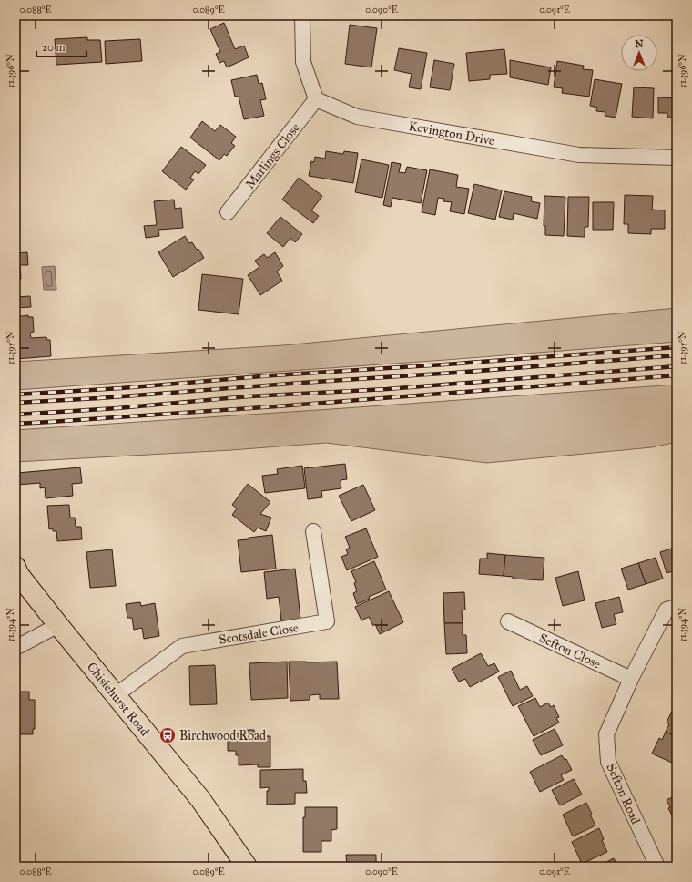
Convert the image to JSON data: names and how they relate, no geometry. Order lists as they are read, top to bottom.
{
  "streets": {
    "main road": ["Chislehurst Road"],
    "street": [
      "Kevington Drive",
      "Marlings Close",
      "Scotsdale Close",
      "Sefton Close",
      "Sefton Road"
    ]
  },
  "crossings": [
    ["Kevington Drive", "Marlings Close"],
    ["Scotsdale Close", "Chislehurst Road"],
    ["Sefton Close", "Sefton Road"]
  ],
  "places": {
    "bus stop": ["Birchwood Road"]
  },
  "scale_bar": "20 m",
  "north": "top",
  "coordinates": [
    "0.088°E",
    "0.089°E",
    "0.090°E",
    "0.091°E",
    "51.396°N",
    "51.395°N",
    "51.394°N"
  ]
}
